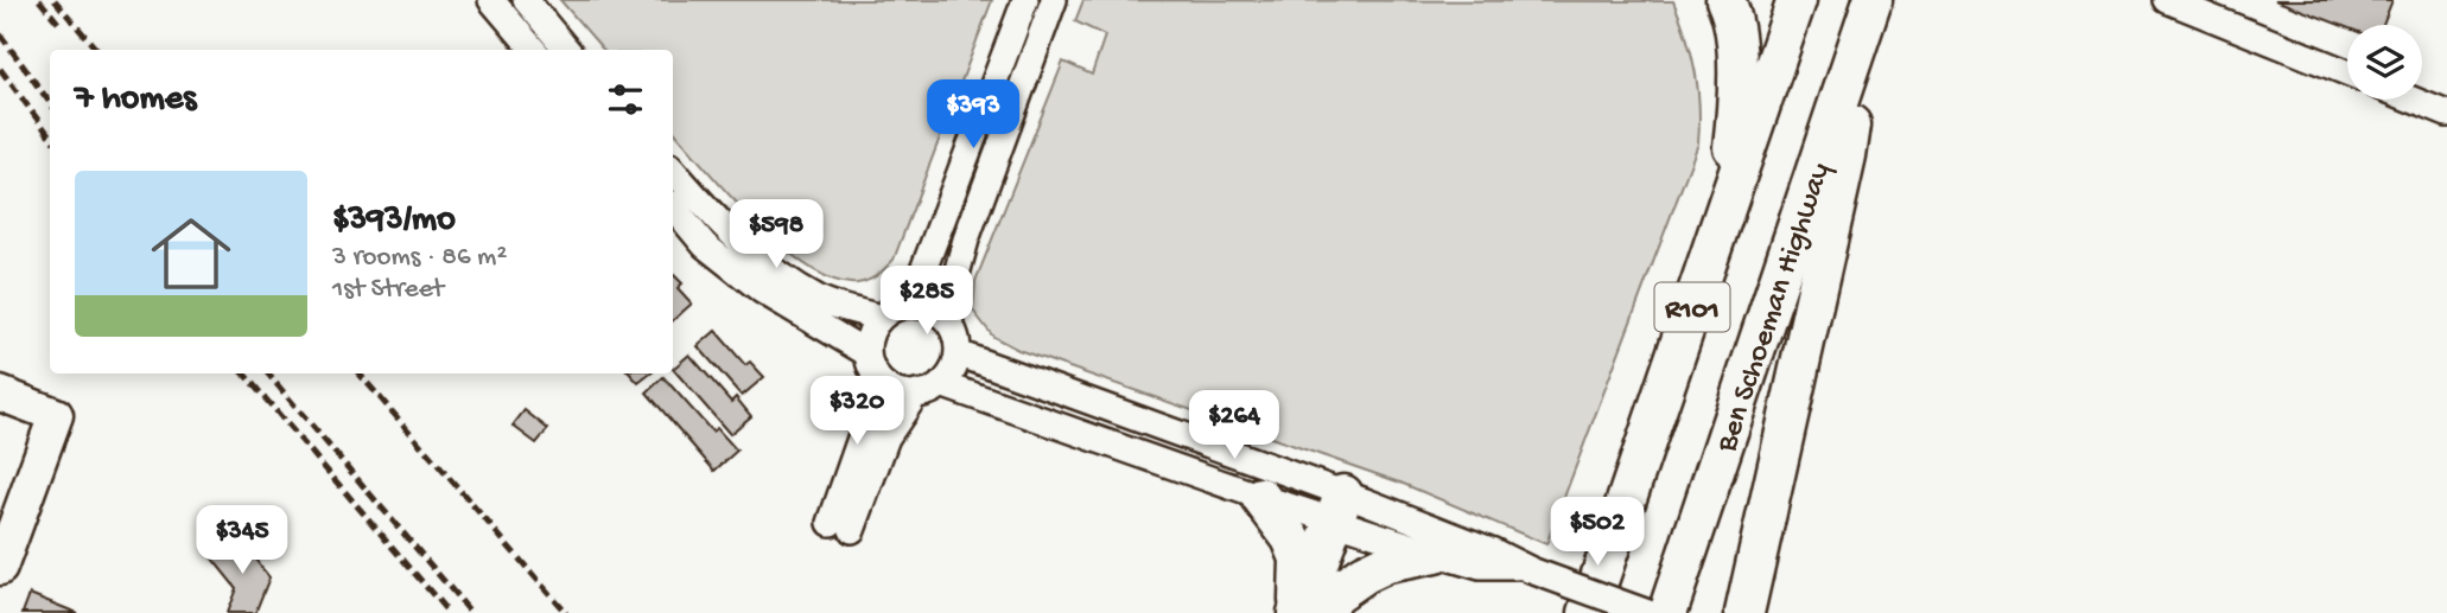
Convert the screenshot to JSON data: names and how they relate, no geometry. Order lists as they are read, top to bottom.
{
  "streets": {
    "main road": ["R101", "Ben Schoeman Highway"]
  },
  "page": {
    "heading": "7 homes",
    "price": [
      "$393",
      "$598",
      "$285",
      "$320",
      "$264",
      "$502",
      "$345"
    ],
    "list": [
      {
        "name": "$393/mo",
        "note": "3 rooms · 86 m² · 1st Street"
      }
    ]
  }
}
